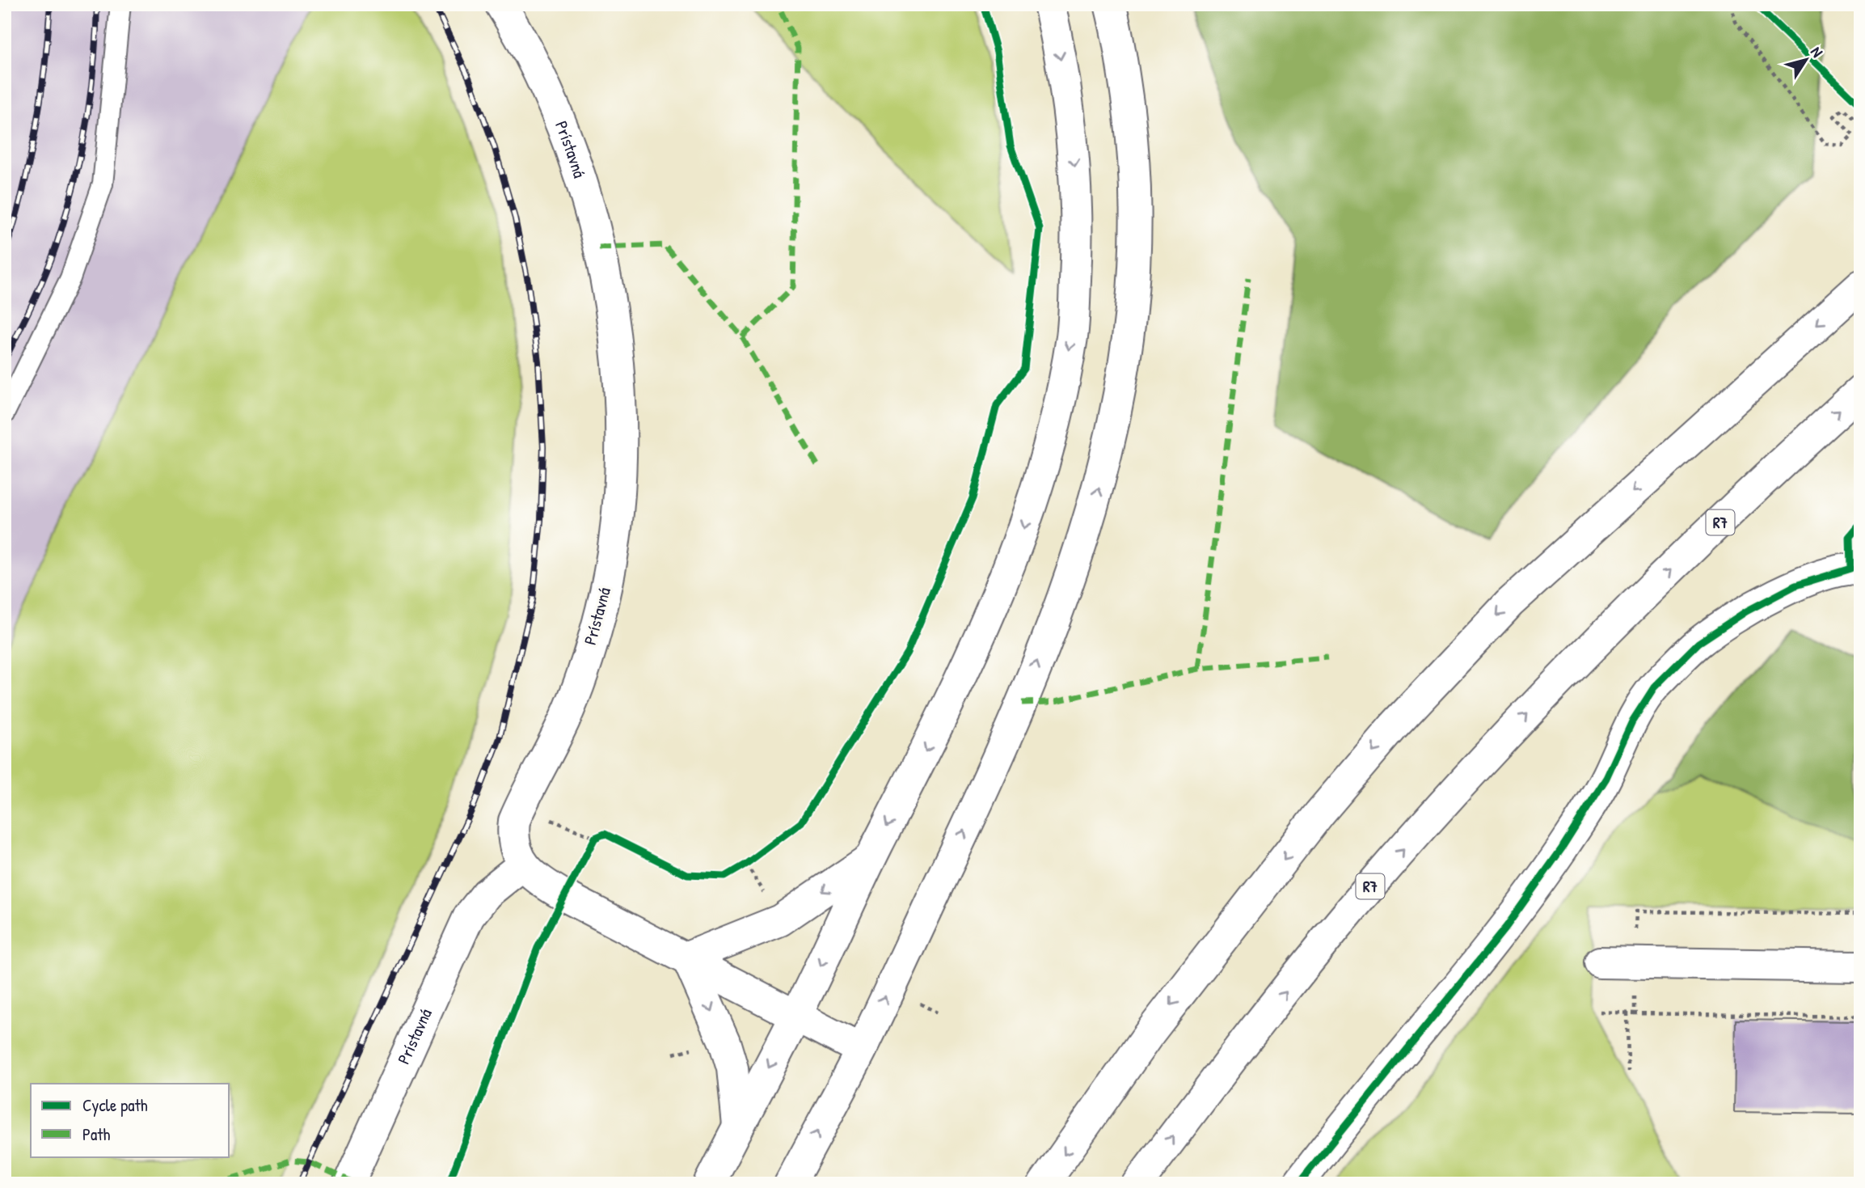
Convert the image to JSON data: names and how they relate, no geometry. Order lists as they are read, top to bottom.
{
  "streets": {
    "main road": ["Prístavná", "R7"]
  },
  "legend": ["Cycle path", "Path"],
  "north": "top right"
}
